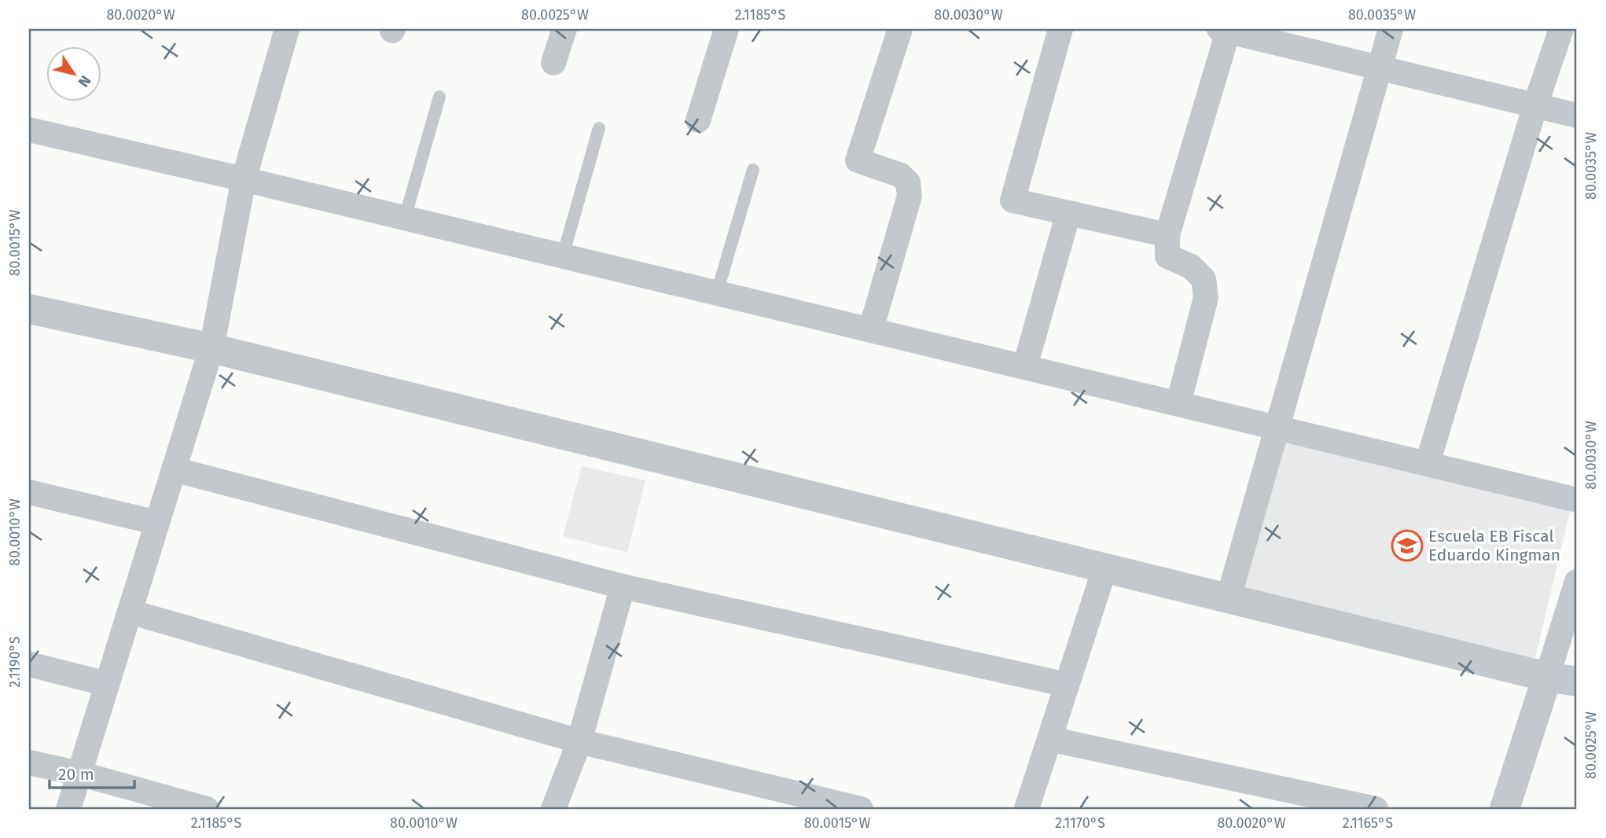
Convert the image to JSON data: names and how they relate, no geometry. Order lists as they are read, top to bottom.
{
  "places": {
    "school or university": ["Escuela EB Fiscal Eduardo Kingman"]
  },
  "scale_bar": "20 m",
  "north": "bottom right",
  "coordinates": [
    "80.0020°W",
    "80.0025°W",
    "2.1185°S",
    "80.0030°W",
    "80.0035°W",
    "80.0015°W",
    "80.0010°W",
    "2.1190°S",
    "2.1170°S",
    "2.1165°S"
  ]
}
